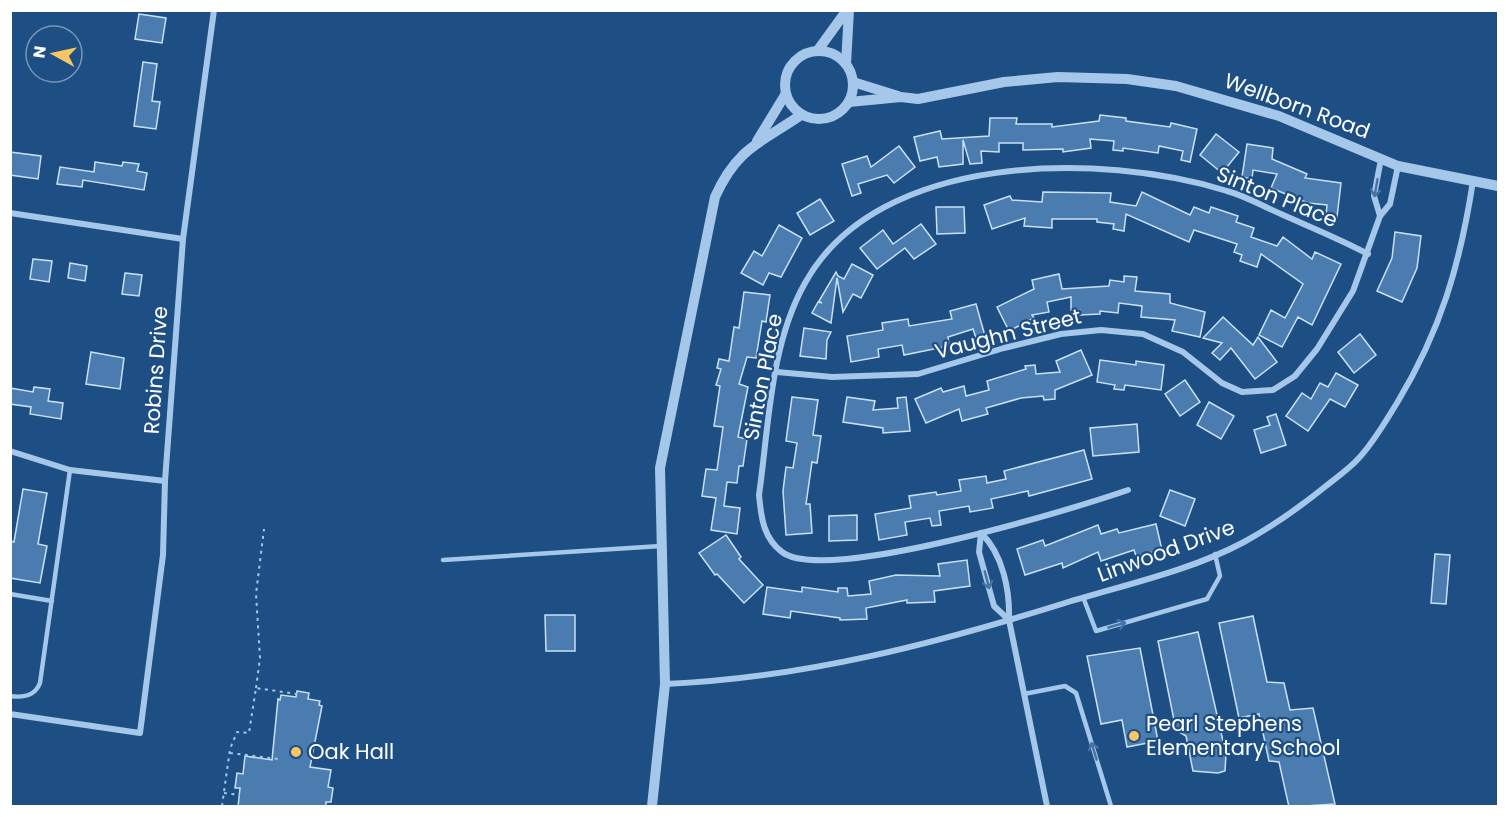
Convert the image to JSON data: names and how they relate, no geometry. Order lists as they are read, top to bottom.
{
  "streets": {
    "street": [
      "Wellborn Road",
      "Sinton Place",
      "Vaughn Street",
      "Robins Drive",
      "Linwood Drive"
    ]
  },
  "crossings": [
    ["Wellborn Road", "Vaughn Street"],
    ["Wellborn Road", "Linwood Drive"],
    ["Sinton Place", "Vaughn Street"]
  ],
  "places": ["Pearl Stephens Elementary School", "Oak Hall"],
  "north": "left"
}
